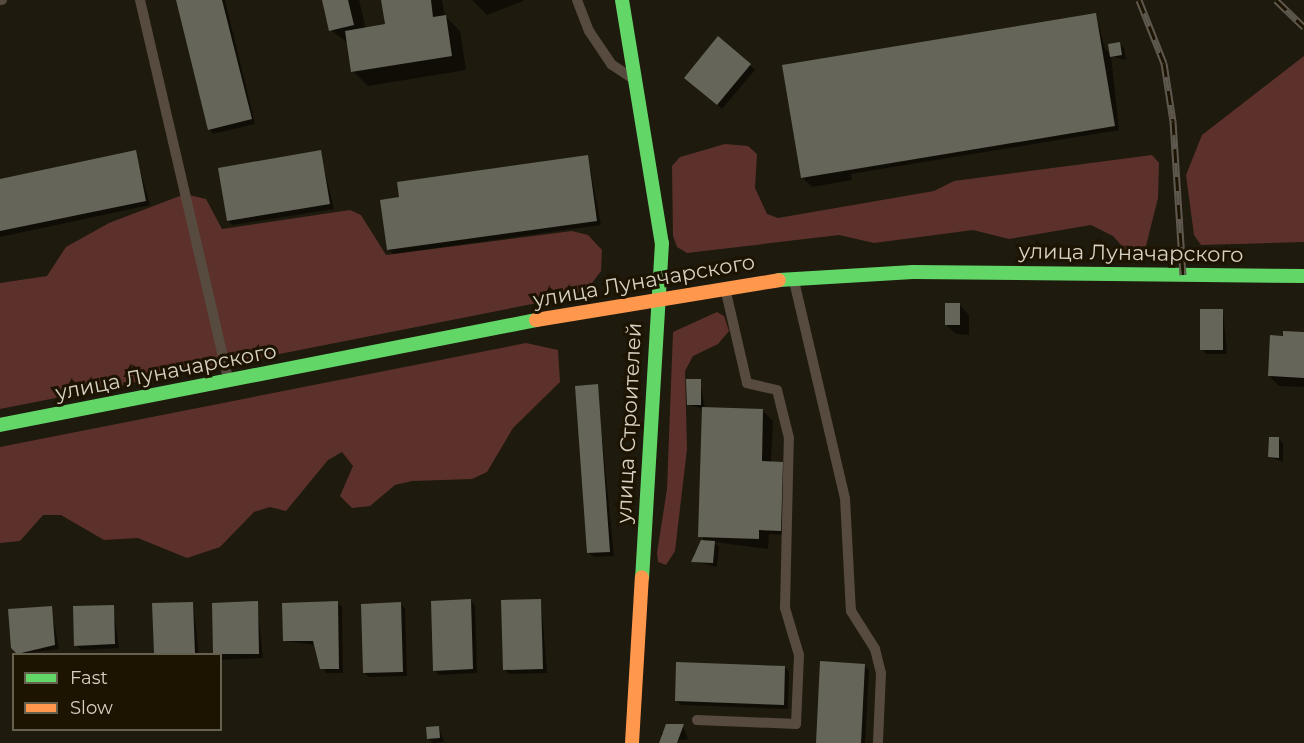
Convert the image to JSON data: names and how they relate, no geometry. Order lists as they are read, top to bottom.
{
  "streets": {
    "main road": ["улица Луначарского", "улица Строителей"]
  },
  "crossings": [
    ["улица Луначарского", "улица Строителей"]
  ],
  "legend": ["Fast", "Slow"]
}
